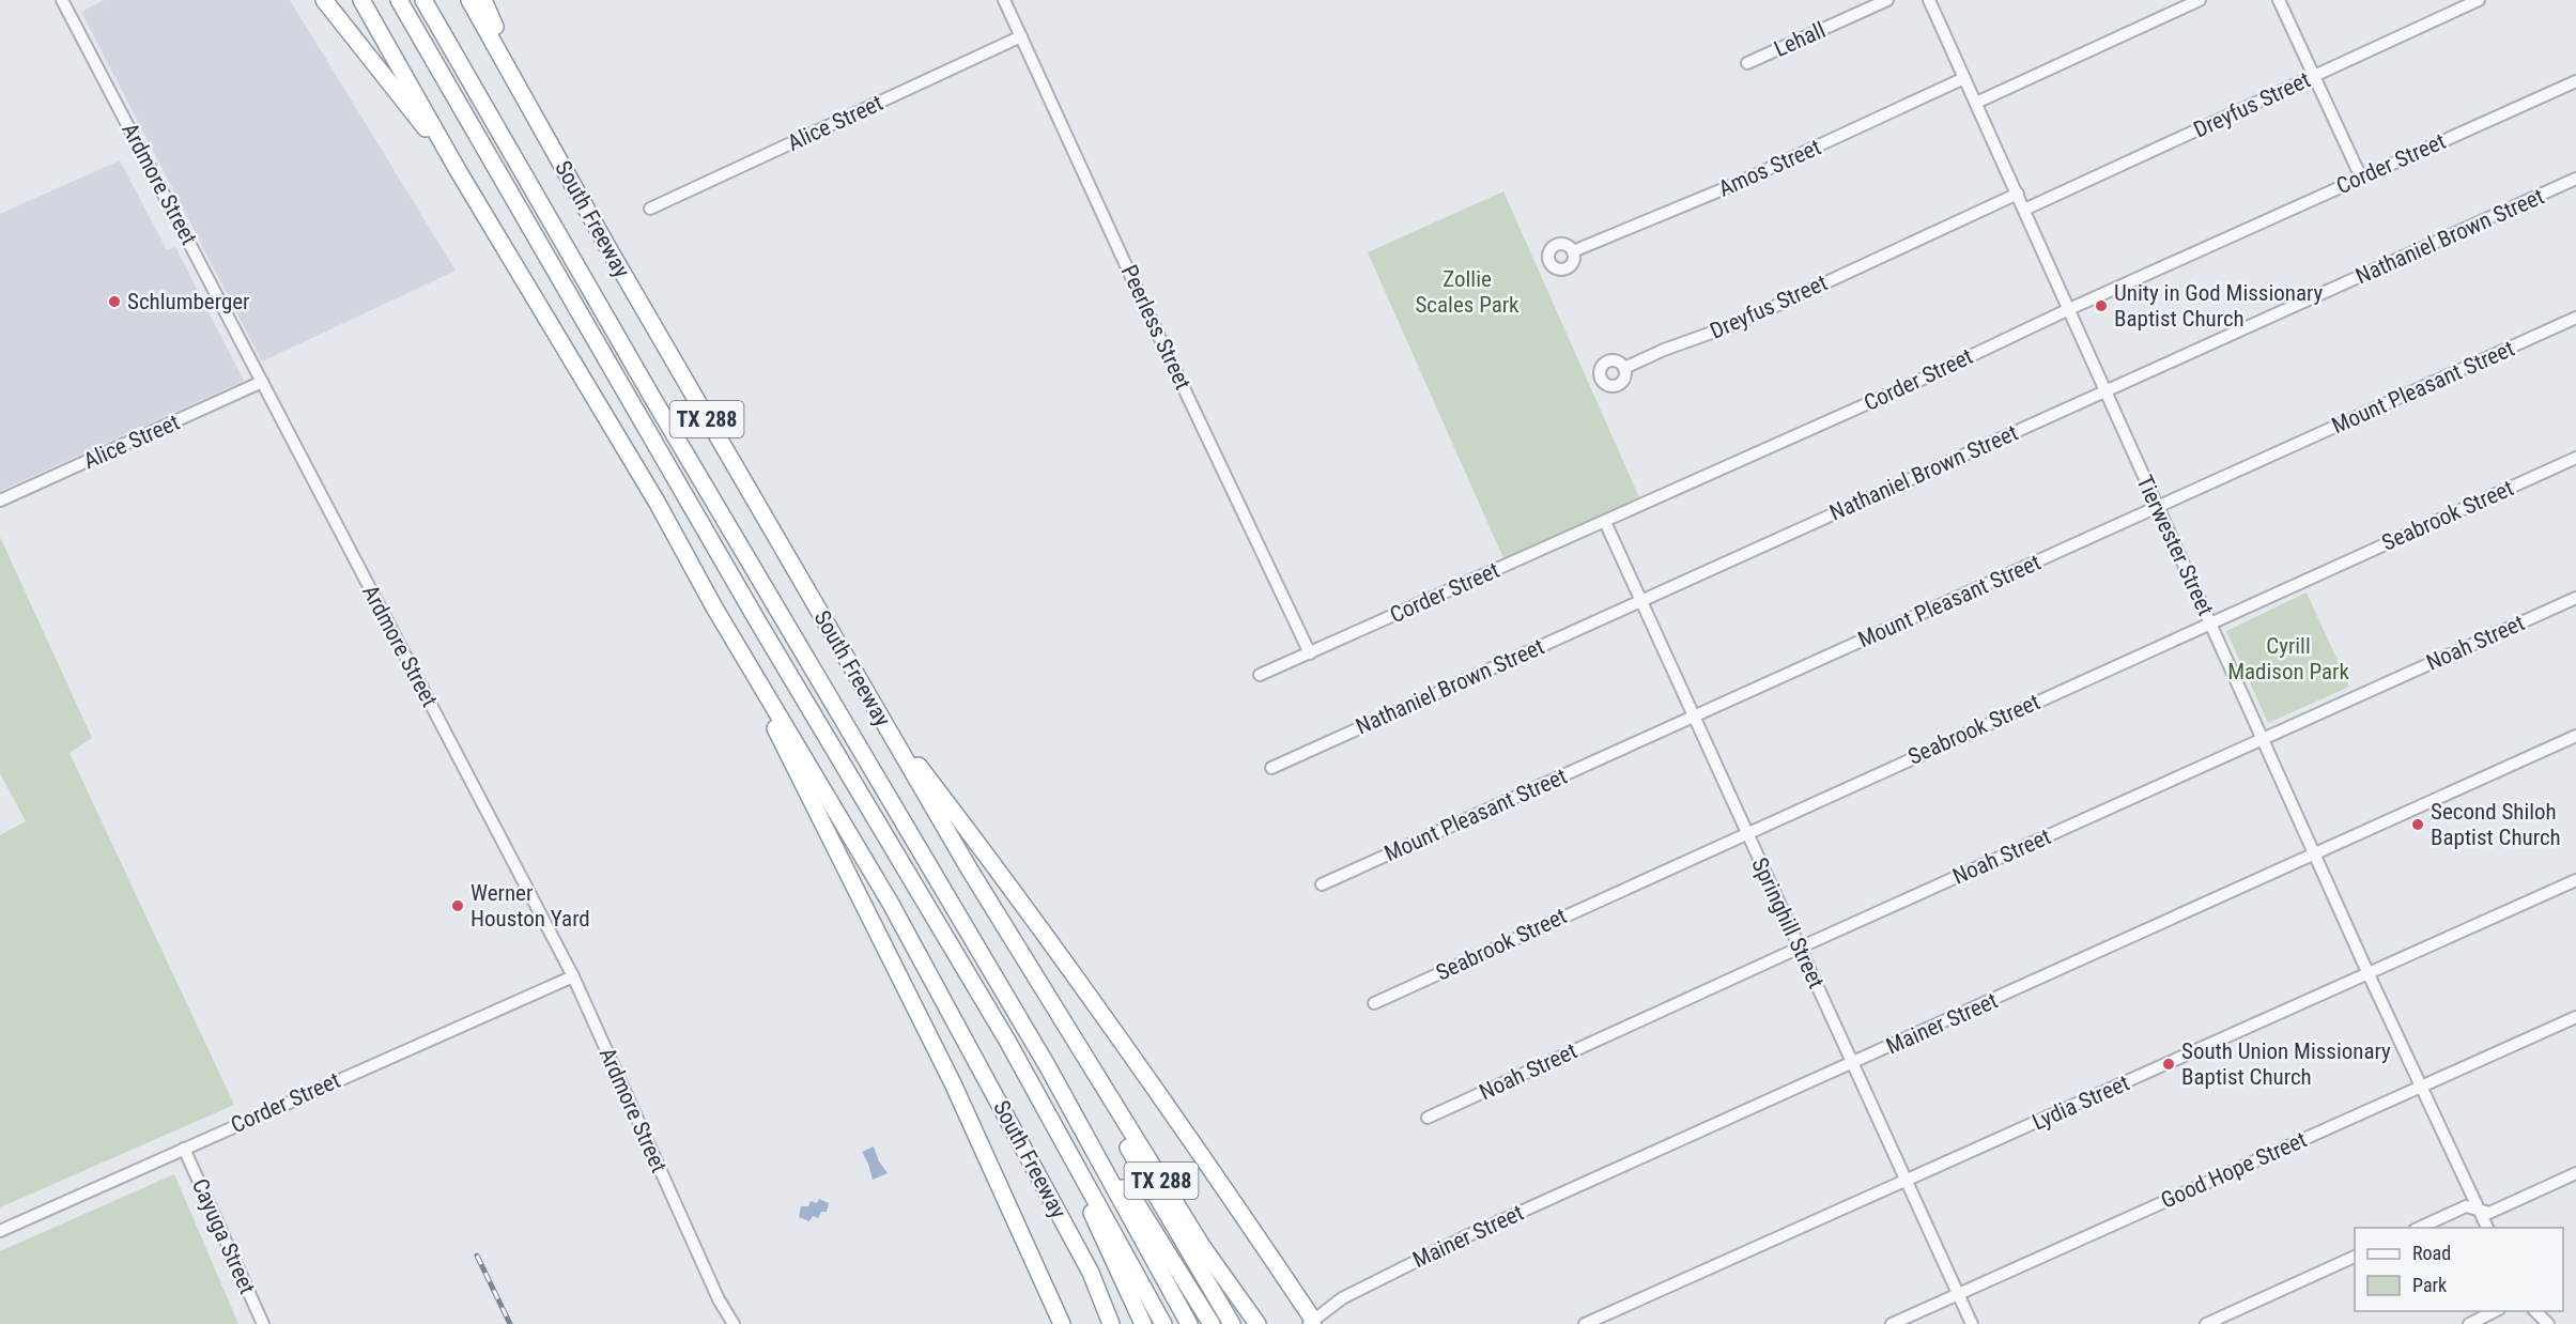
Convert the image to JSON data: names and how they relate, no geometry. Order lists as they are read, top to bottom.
{
  "streets": {
    "highway": ["South Freeway", "TX 288"],
    "street": [
      "Lehall",
      "Dreyfus Street",
      "Alice Street",
      "Corder Street",
      "Amos Street",
      "Ardmore Street",
      "Nathaniel Brown Street",
      "Peerless Street",
      "Mount Pleasant Street",
      "Seabrook Street",
      "Tierwester Street",
      "Noah Street",
      "Springhill Street",
      "Mainer Street",
      "Lydia Street",
      "Good Hope Street",
      "Cayuga Street"
    ]
  },
  "crossings": [
    ["Dreyfus Street", "Tierwester Street"],
    ["Alice Street", "Ardmore Street"],
    ["Alice Street", "Peerless Street"],
    ["Corder Street", "Ardmore Street"],
    ["Corder Street", "Peerless Street"],
    ["Corder Street", "Tierwester Street"],
    ["Corder Street", "Springhill Street"],
    ["Corder Street", "Cayuga Street"],
    ["Amos Street", "Tierwester Street"],
    ["Nathaniel Brown Street", "Tierwester Street"],
    ["Nathaniel Brown Street", "Springhill Street"],
    ["Mount Pleasant Street", "Tierwester Street"],
    ["Mount Pleasant Street", "Springhill Street"],
    ["Seabrook Street", "Tierwester Street"],
    ["Seabrook Street", "Springhill Street"],
    ["Tierwester Street", "Noah Street"],
    ["Tierwester Street", "Mainer Street"],
    ["Tierwester Street", "Lydia Street"],
    ["Tierwester Street", "Good Hope Street"],
    ["Noah Street", "Springhill Street"],
    ["Springhill Street", "Mainer Street"],
    ["Springhill Street", "Lydia Street"],
    ["Springhill Street", "Good Hope Street"]
  ],
  "parks": ["Zollie Scales Park", "Cyrill Madison Park"],
  "places": [
    "Schlumberger",
    "Unity in God Missionary Baptist Church",
    "Second Shiloh Baptist Church",
    "Werner Houston Yard",
    "South Union Missionary Baptist Church"
  ],
  "legend": ["Road", "Park"]
}
